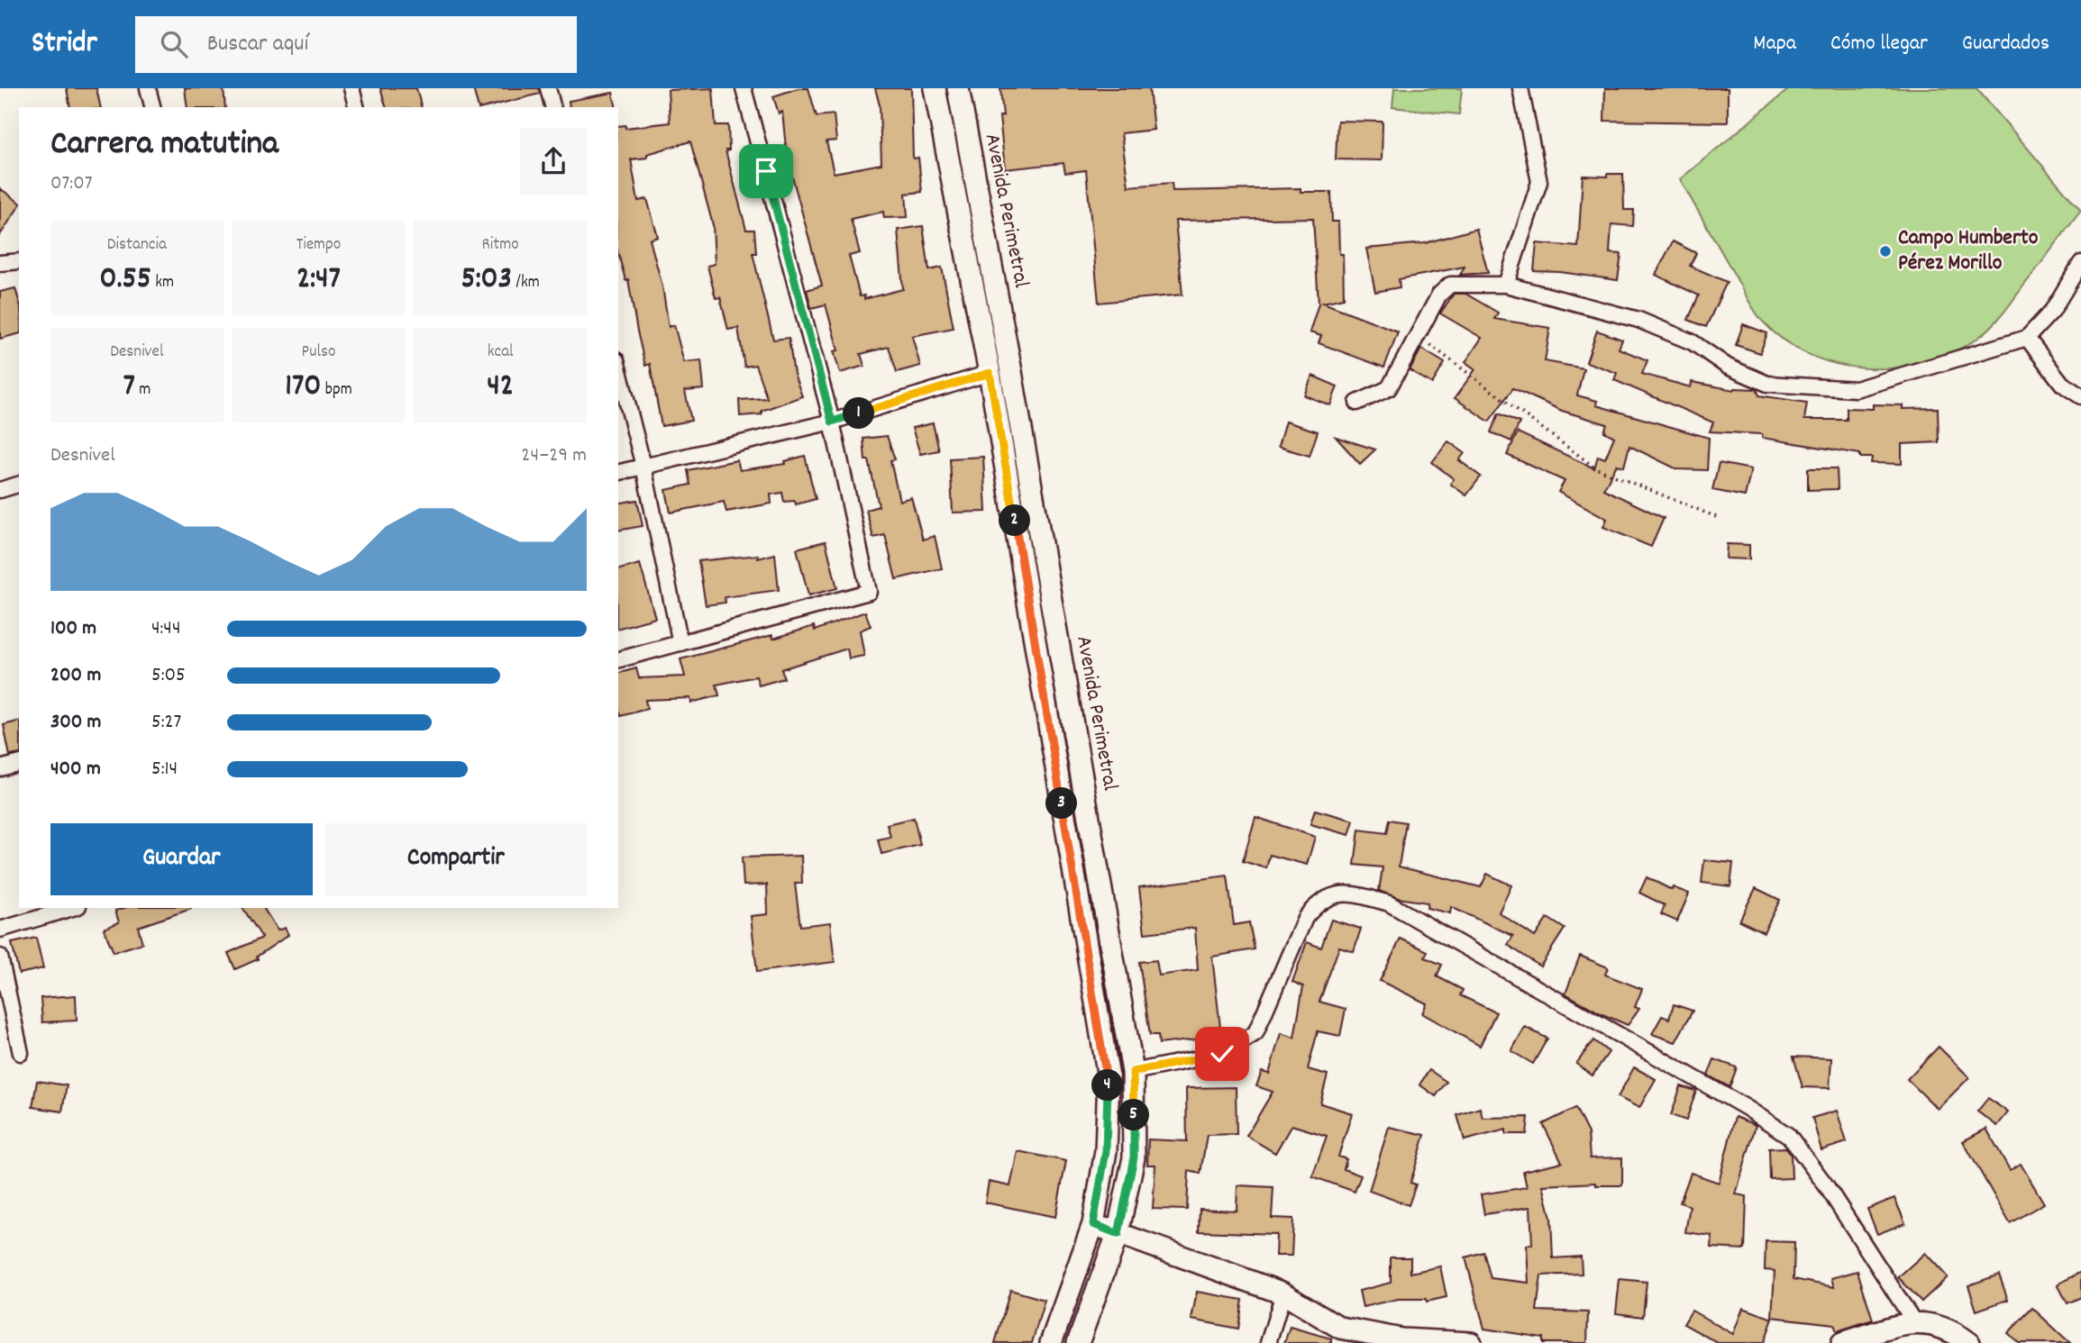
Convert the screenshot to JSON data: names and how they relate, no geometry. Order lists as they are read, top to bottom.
{
  "streets": {
    "main road": ["Avenida Perimetral"]
  },
  "places": ["Campo Humberto Pérez Morillo"],
  "page": {
    "header": "Stridr",
    "search": "Buscar aquí",
    "nav": ["Mapa", "Cómo llegar", "Guardados"],
    "heading": ["Carrera matutina", "07:07"],
    "stats": [
      ["Distancia", "0.55 km"],
      ["Tiempo", "2:47"],
      ["Ritmo", "5:03 /km"],
      ["Desnivel", "7 m"],
      ["Pulso", "170 bpm"],
      ["kcal", "42"]
    ],
    "pins": [
      "1",
      "2",
      "3",
      "4",
      "5"
    ],
    "chart": ["Desnivel", "24–29 m"],
    "list": [
      {
        "name": "100 m",
        "note": "4:44"
      },
      {
        "name": "200 m",
        "note": "5:05"
      },
      {
        "name": "300 m",
        "note": "5:27"
      },
      {
        "name": "400 m",
        "note": "5:14"
      }
    ],
    "buttons": ["Guardar", "Compartir"]
  }
}
